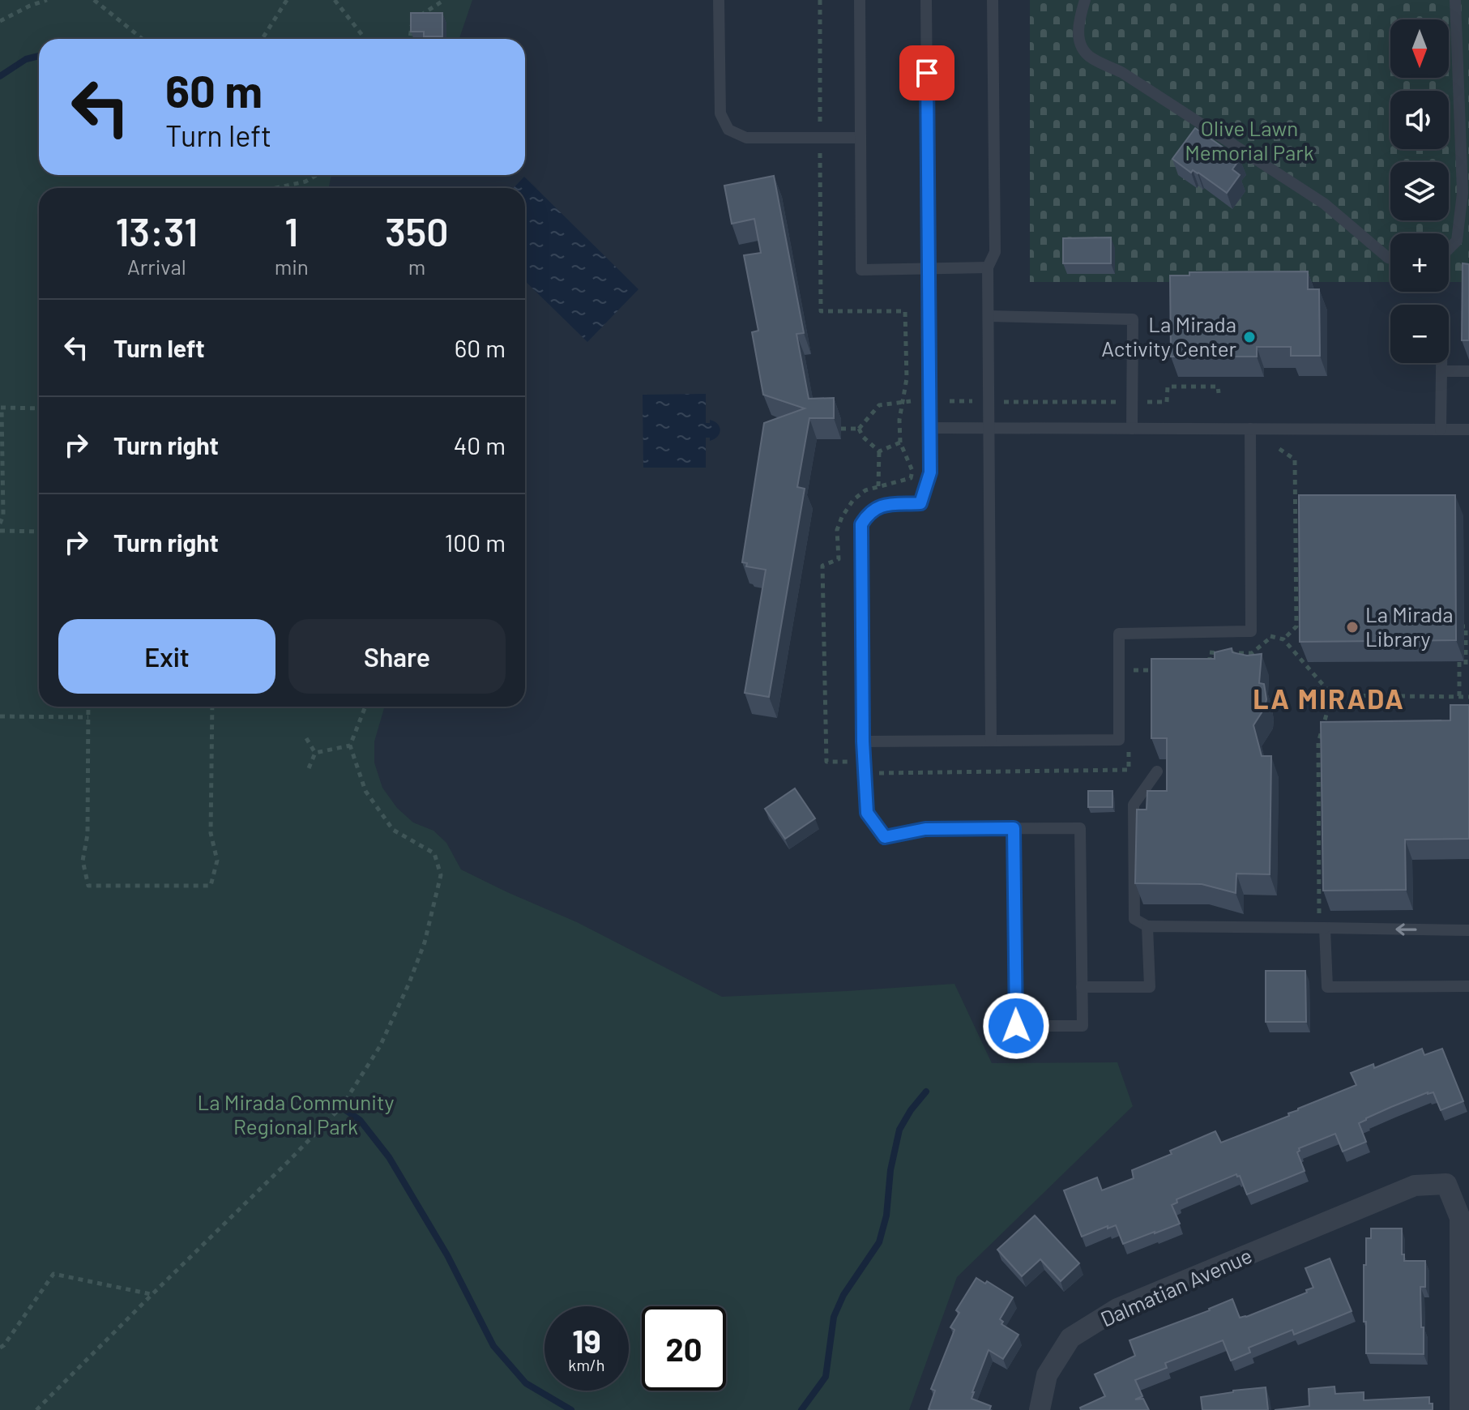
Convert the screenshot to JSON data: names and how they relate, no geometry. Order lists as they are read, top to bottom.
{
  "streets": {
    "street": ["Dalmatian Avenue"]
  },
  "districts": ["LA MIRADA"],
  "parks": ["Olive Lawn Memorial Park", "La Mirada Community Regional Park"],
  "places": ["La Mirada Activity Center", "La Mirada Library"],
  "north": "bottom",
  "page": {
    "map_buttons": ["+", "−"],
    "turn": ["60 m", "Turn left"],
    "eta": [
      "13:31",
      "Arrival",
      "1",
      "min",
      "350",
      "m"
    ],
    "list": [
      {
        "name": "Turn left",
        "value": "60 m"
      },
      {
        "name": "Turn right",
        "value": "40 m"
      },
      {
        "name": "Turn right",
        "value": "100 m"
      }
    ],
    "buttons": ["Exit", "Share"],
    "speed": "19 km/h",
    "limit": "20"
  }
}
